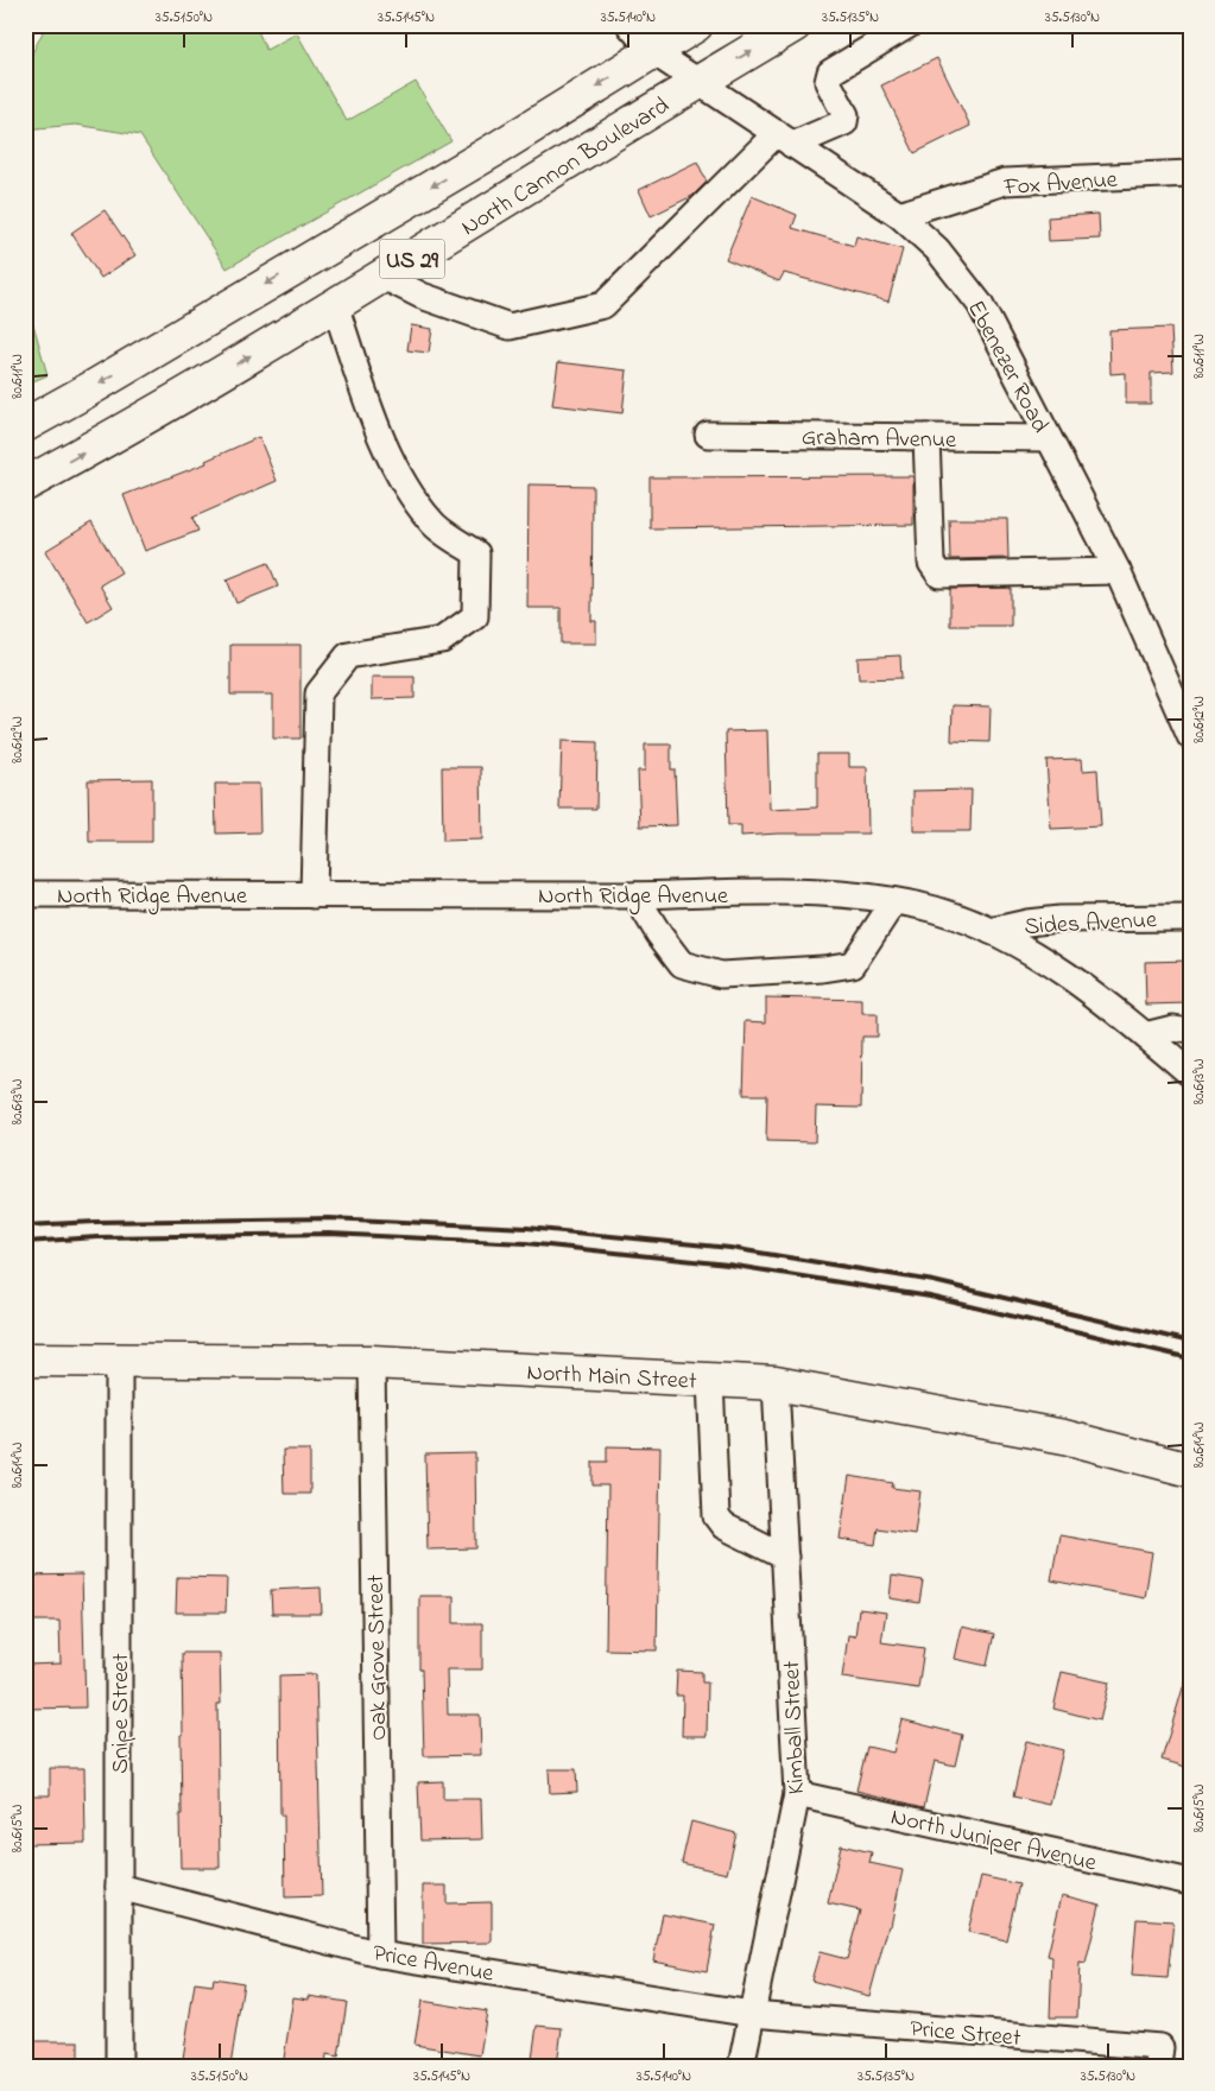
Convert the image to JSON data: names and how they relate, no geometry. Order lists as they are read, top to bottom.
{
  "streets": {
    "main road": ["North Cannon Boulevard", "US 29", "North Main Street"],
    "street": [
      "Fox Avenue",
      "Ebenezer Road",
      "Graham Avenue",
      "North Ridge Avenue",
      "Sides Avenue",
      "Oak Grove Street",
      "Snipe Street",
      "Kimball Street",
      "North Juniper Avenue",
      "Price Avenue",
      "Price Street"
    ]
  },
  "crossings": [
    ["North Cannon Boulevard", "Ebenezer Road"],
    ["Fox Avenue", "Ebenezer Road"],
    ["US 29", "Ebenezer Road"],
    ["Ebenezer Road", "Graham Avenue"],
    ["North Ridge Avenue", "Sides Avenue"],
    ["North Main Street", "Oak Grove Street"],
    ["North Main Street", "Snipe Street"],
    ["North Main Street", "Kimball Street"],
    ["Oak Grove Street", "Price Avenue"],
    ["Snipe Street", "Price Avenue"],
    ["Kimball Street", "North Juniper Avenue"],
    ["Kimball Street", "Price Avenue"],
    ["Kimball Street", "Price Street"],
    ["Price Avenue", "Price Street"]
  ],
  "coordinates": [
    "35.5150°N",
    "35.5145°N",
    "35.5140°N",
    "35.5135°N",
    "35.5130°N",
    "80.611°W",
    "80.612°W",
    "80.613°W",
    "80.614°W",
    "80.615°W"
  ]
}
